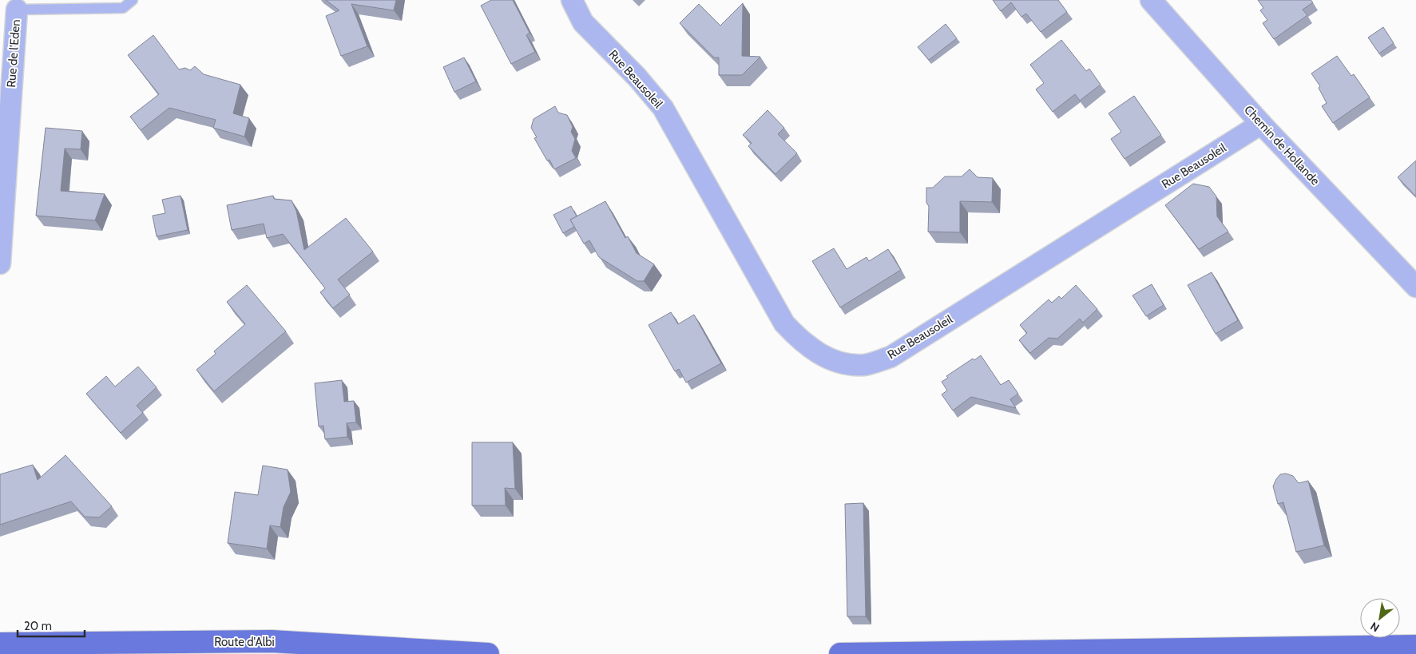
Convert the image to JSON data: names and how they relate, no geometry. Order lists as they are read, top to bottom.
{
  "streets": {
    "main road": ["Route d'Albi"],
    "street": ["Rue de l'Eden", "Rue Beausoleil", "Chemin de Hollande"]
  },
  "crossings": [
    ["Rue Beausoleil", "Chemin de Hollande"]
  ],
  "scale_bar": "20 m",
  "north": "bottom left"
}
